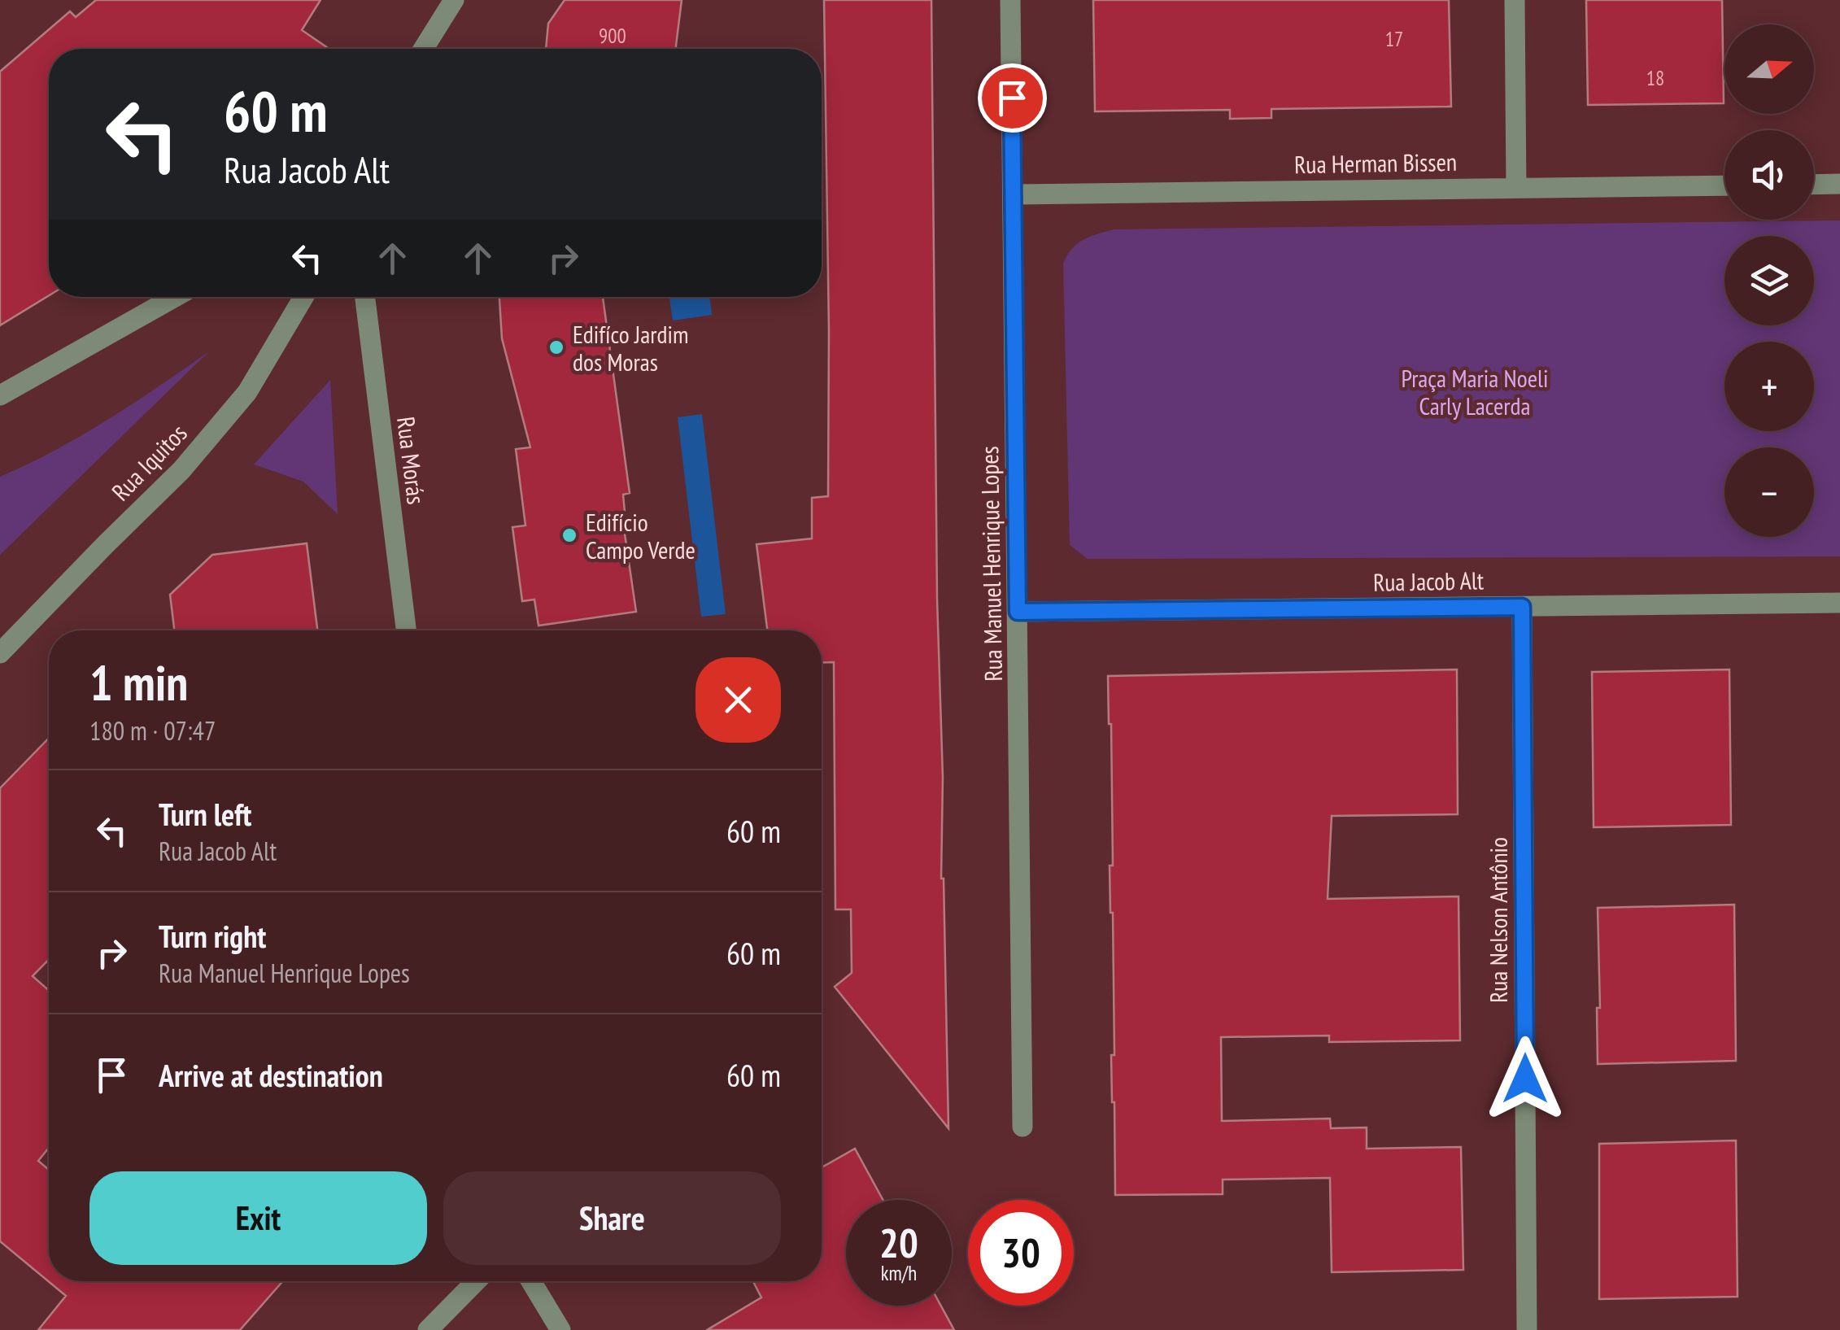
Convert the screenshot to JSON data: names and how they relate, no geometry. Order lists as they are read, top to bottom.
{
  "streets": {
    "street": [
      "Rua Herman Bissen",
      "Rua Morás",
      "Rua Iquitos",
      "Rua Manuel Henrique Lopes",
      "Rua Jacob Alt",
      "Rua Nelson Antônio"
    ]
  },
  "crossings": [
    ["Rua Herman Bissen", "Rua Manuel Henrique Lopes"],
    ["Rua Manuel Henrique Lopes", "Rua Jacob Alt"],
    ["Rua Jacob Alt", "Rua Nelson Antônio"]
  ],
  "parks": ["Praça Maria Noeli Carly Lacerda"],
  "places": ["Edifíco Jardim dos Moras", "Edifício Campo Verde"],
  "house_numbers": ["900", "17", "18"],
  "north": "right",
  "page": {
    "map_buttons": ["+", "−"],
    "turn": ["60 m", "Rua Jacob Alt"],
    "heading": ["1 min", "180 m · 07:47"],
    "list": [
      {
        "name": "Turn left",
        "note": "Rua Jacob Alt",
        "value": "60 m"
      },
      {
        "name": "Turn right",
        "note": "Rua Manuel Henrique Lopes",
        "value": "60 m"
      },
      {
        "name": "Arrive at destination",
        "value": "60 m"
      }
    ],
    "buttons": ["Exit", "Share"],
    "speed": "20 km/h",
    "limit": "30"
  }
}
